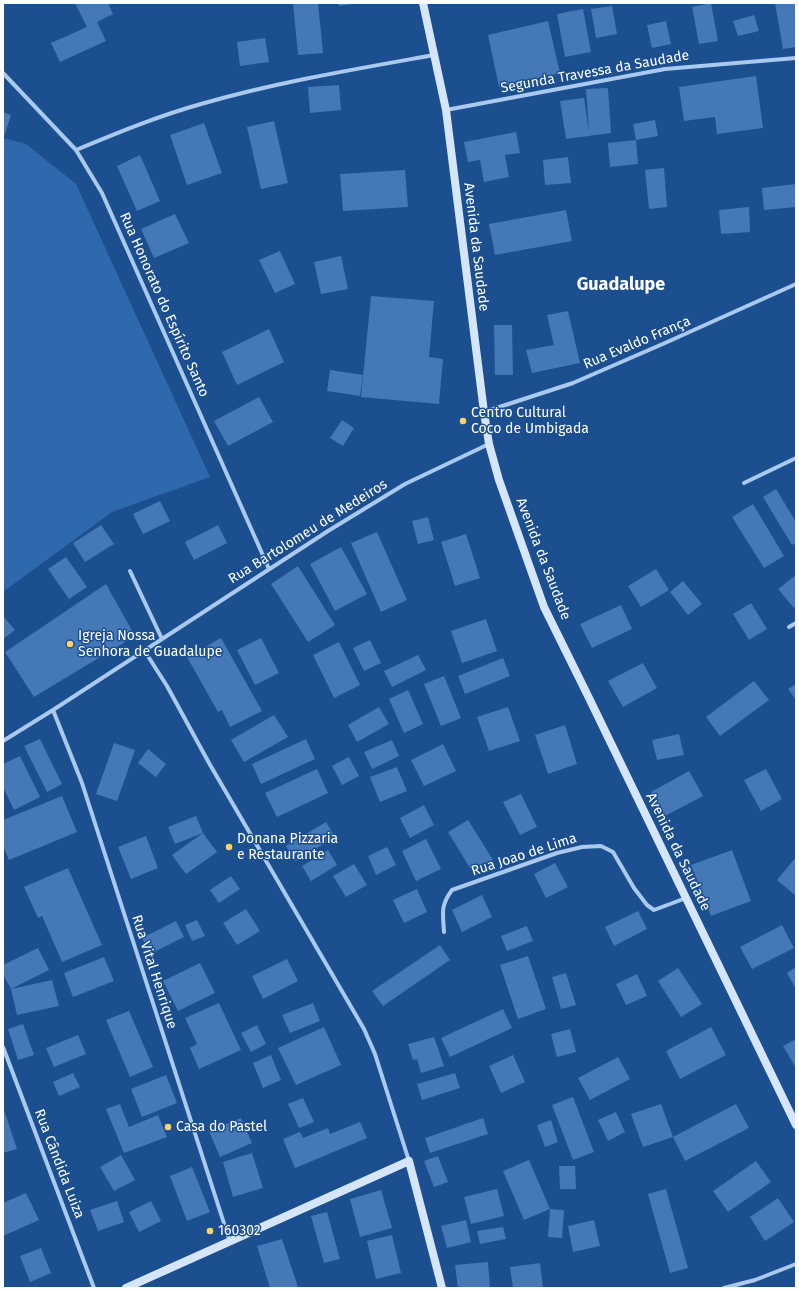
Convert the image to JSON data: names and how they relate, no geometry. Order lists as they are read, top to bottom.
{
  "streets": {
    "street": [
      "Segunda Travessa da Saudade",
      "Avenida da Saudade",
      "Rua Honorato do Espírito Santo",
      "Rua Evaldo França",
      "Rua Bartolomeu de Medeiros",
      "Rua Joao de Lima",
      "Rua Vital Henrique",
      "Rua Cândida Luiza"
    ]
  },
  "crossings": [
    ["Segunda Travessa da Saudade", "Avenida da Saudade"],
    ["Avenida da Saudade", "Rua Evaldo França"],
    ["Avenida da Saudade", "Rua Bartolomeu de Medeiros"],
    ["Avenida da Saudade", "Rua Joao de Lima"],
    ["Rua Honorato do Espírito Santo", "Rua Bartolomeu de Medeiros"],
    ["Rua Bartolomeu de Medeiros", "Rua Vital Henrique"]
  ],
  "districts": ["Guadalupe"],
  "places": [
    "Centro Cultural Coco de Umbigada",
    "Igreja Nossa Senhora de Guadalupe",
    "Donana Pizzaria e Restaurante",
    "Casa do Pastel",
    "160302"
  ]
}
